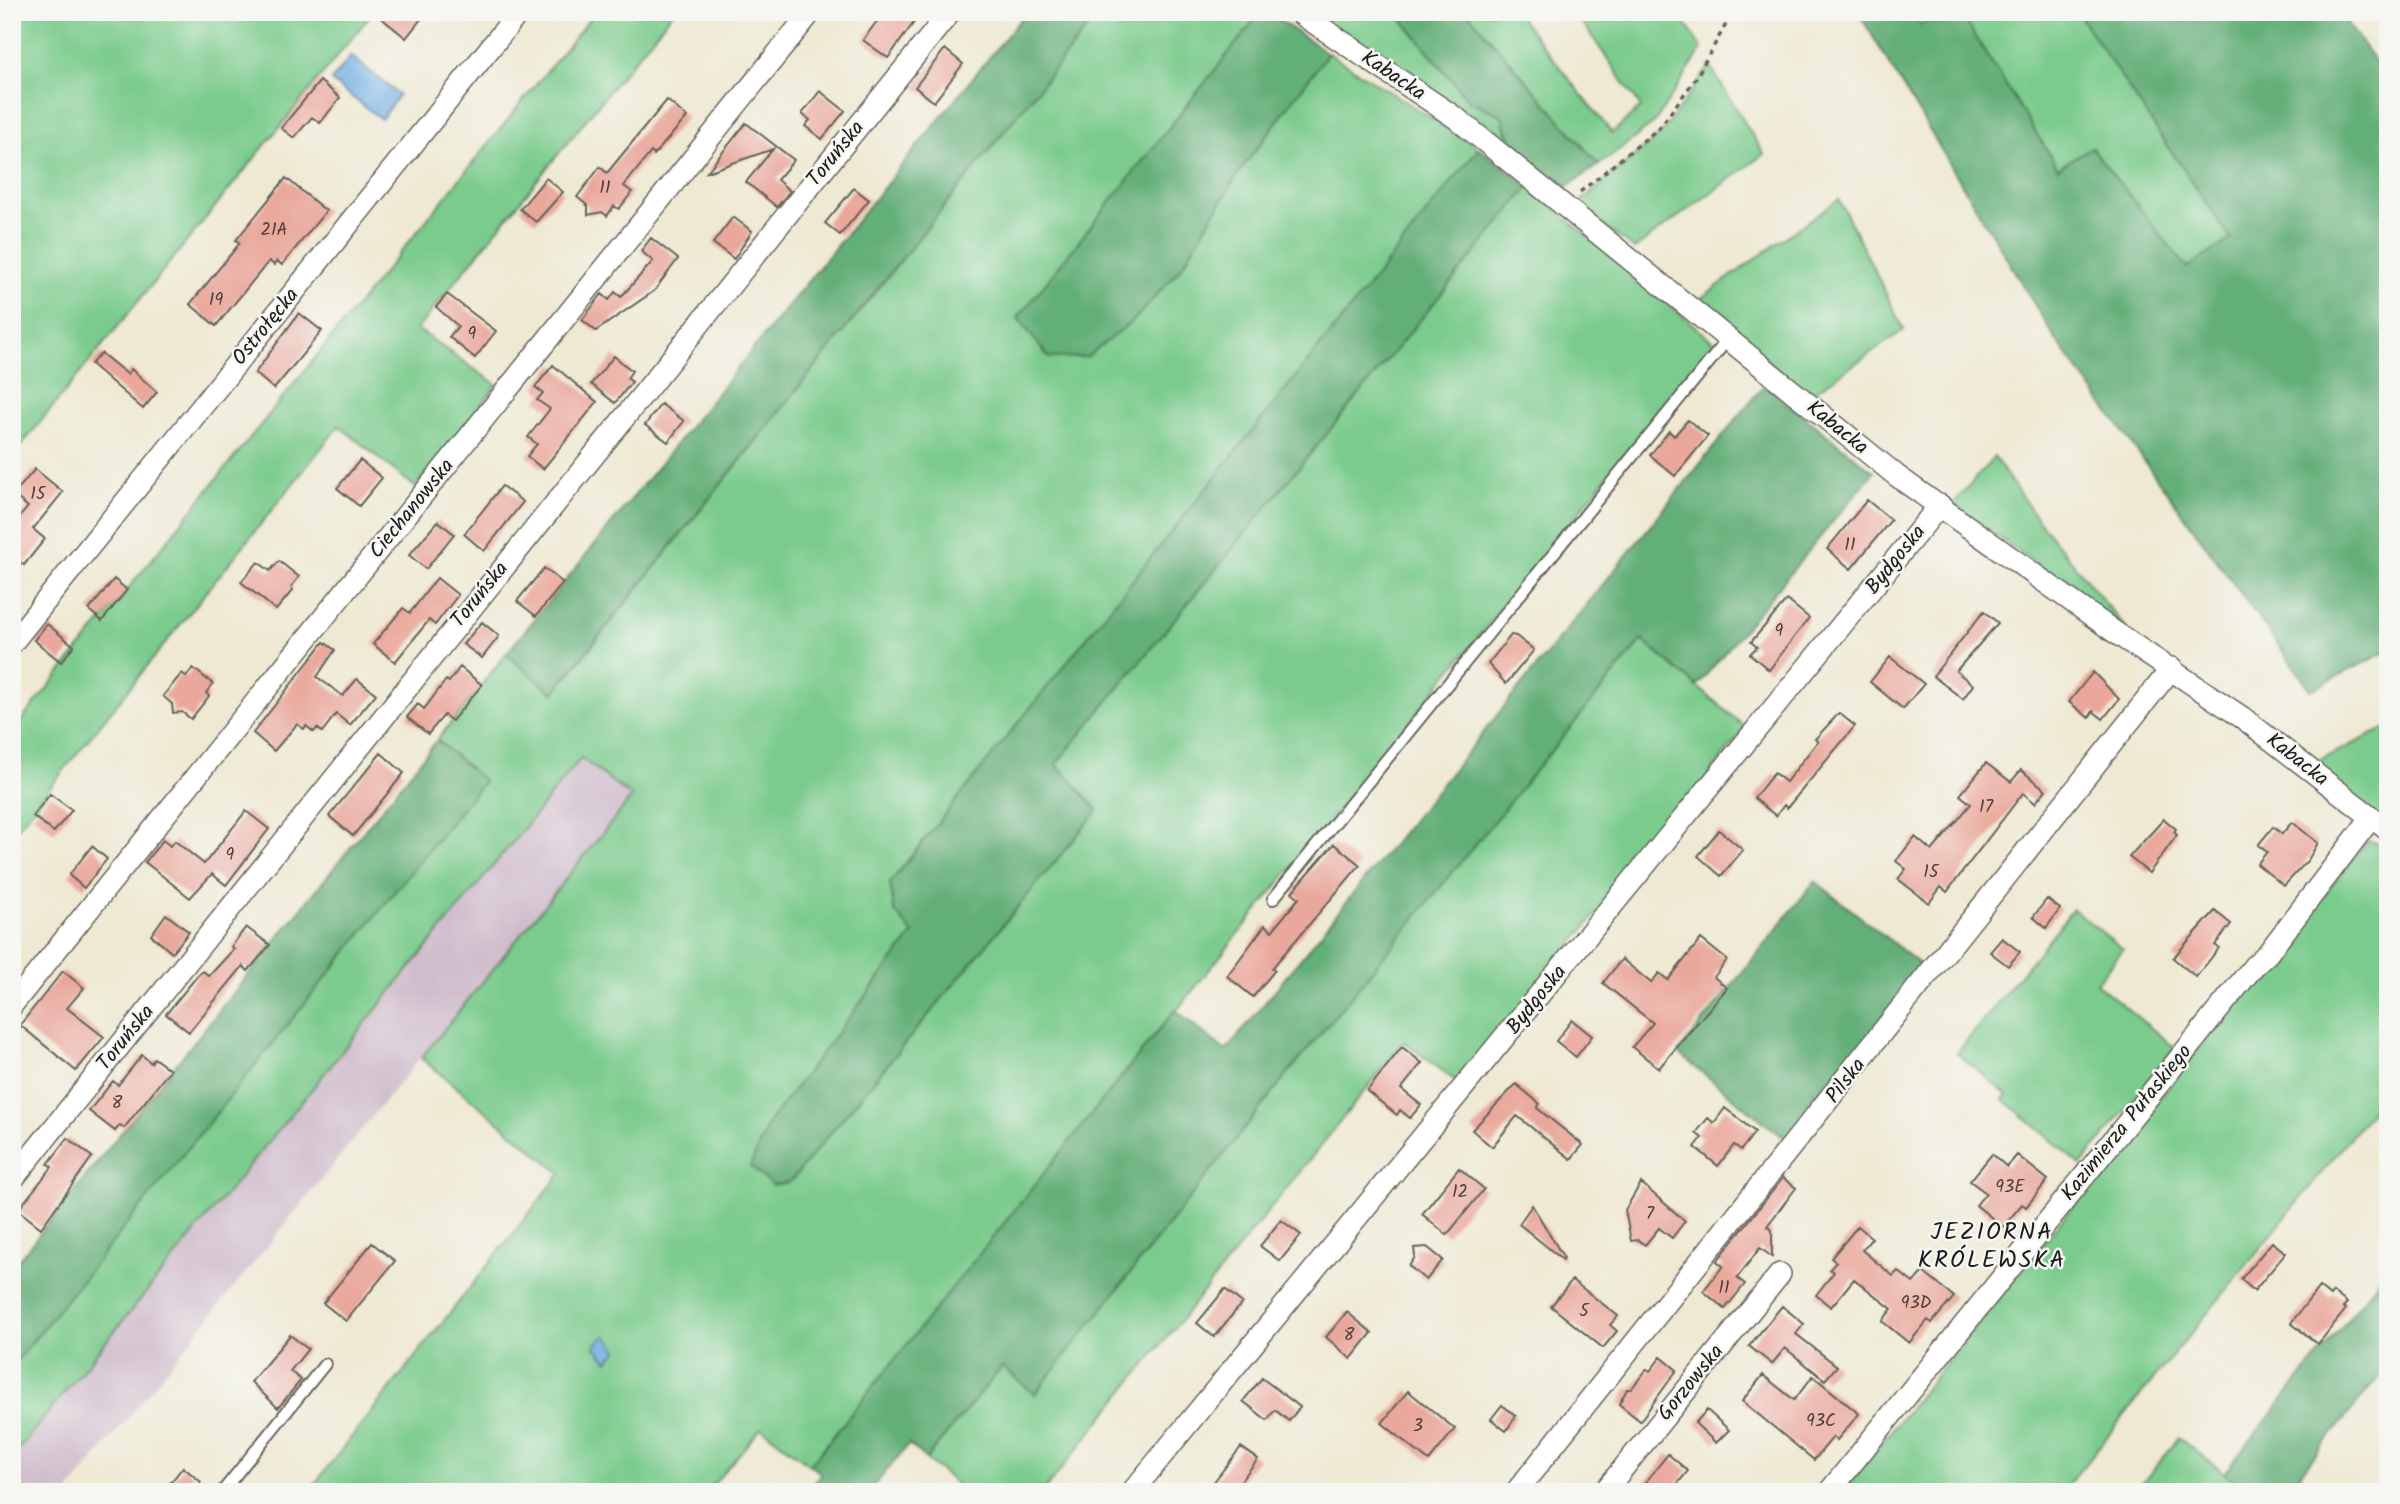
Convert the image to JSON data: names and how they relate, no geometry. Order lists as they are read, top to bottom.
{
  "streets": {
    "street": [
      "Kabacka",
      "Toruńska",
      "Ostrołęcka",
      "Ciechanowska",
      "Bydgoska",
      "Pilska",
      "Kazimierza Pułaskiego",
      "Gorzowska"
    ]
  },
  "crossings": [
    ["Kabacka", "Bydgoska"],
    ["Kabacka", "Pilska"],
    ["Kabacka", "Kazimierza Pułaskiego"]
  ],
  "districts": ["JEZIORNA KRÓLEWSKA"],
  "house_numbers": [
    "11",
    "21A",
    "19",
    "9",
    "15",
    "11",
    "9",
    "17",
    "9",
    "15",
    "8",
    "93E",
    "12",
    "7",
    "11",
    "93D",
    "5",
    "8",
    "93C",
    "3"
  ]
}
